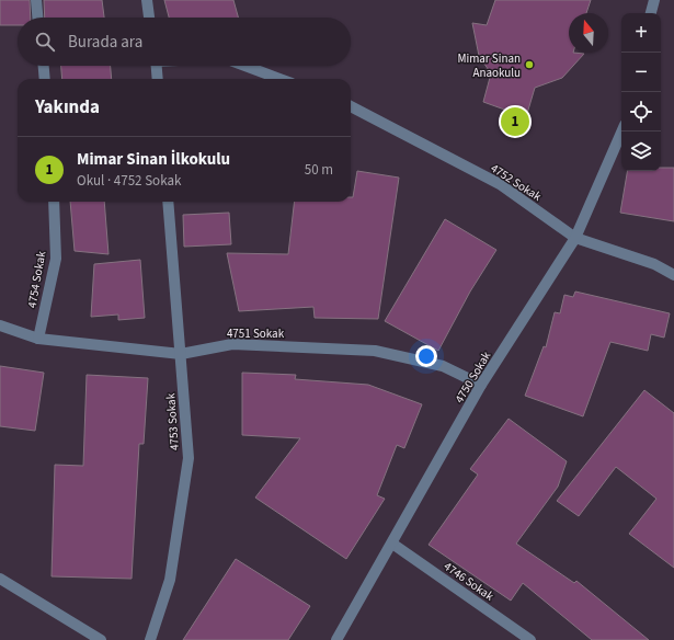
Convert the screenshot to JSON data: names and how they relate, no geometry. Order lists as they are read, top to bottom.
{
  "streets": {
    "street": [
      "4752 Sokak",
      "4754 Sokak",
      "4751 Sokak",
      "4750 Sokak",
      "4753 Sokak",
      "4746 Sokak"
    ]
  },
  "crossings": [
    ["4752 Sokak", "4750 Sokak"],
    ["4754 Sokak", "4751 Sokak"],
    ["4751 Sokak", "4750 Sokak"],
    ["4751 Sokak", "4753 Sokak"],
    ["4750 Sokak", "4746 Sokak"]
  ],
  "places": ["Mimar Sinan Anaokulu"],
  "north": "top",
  "page": {
    "map_buttons": ["+", "−"],
    "search": "Burada ara",
    "heading": "Yakında",
    "pins": "1",
    "list": [
      {
        "mark": "1",
        "name": "Mimar Sinan İlkokulu",
        "note": "Okul · 4752 Sokak",
        "value": "50 m"
      }
    ]
  }
}
